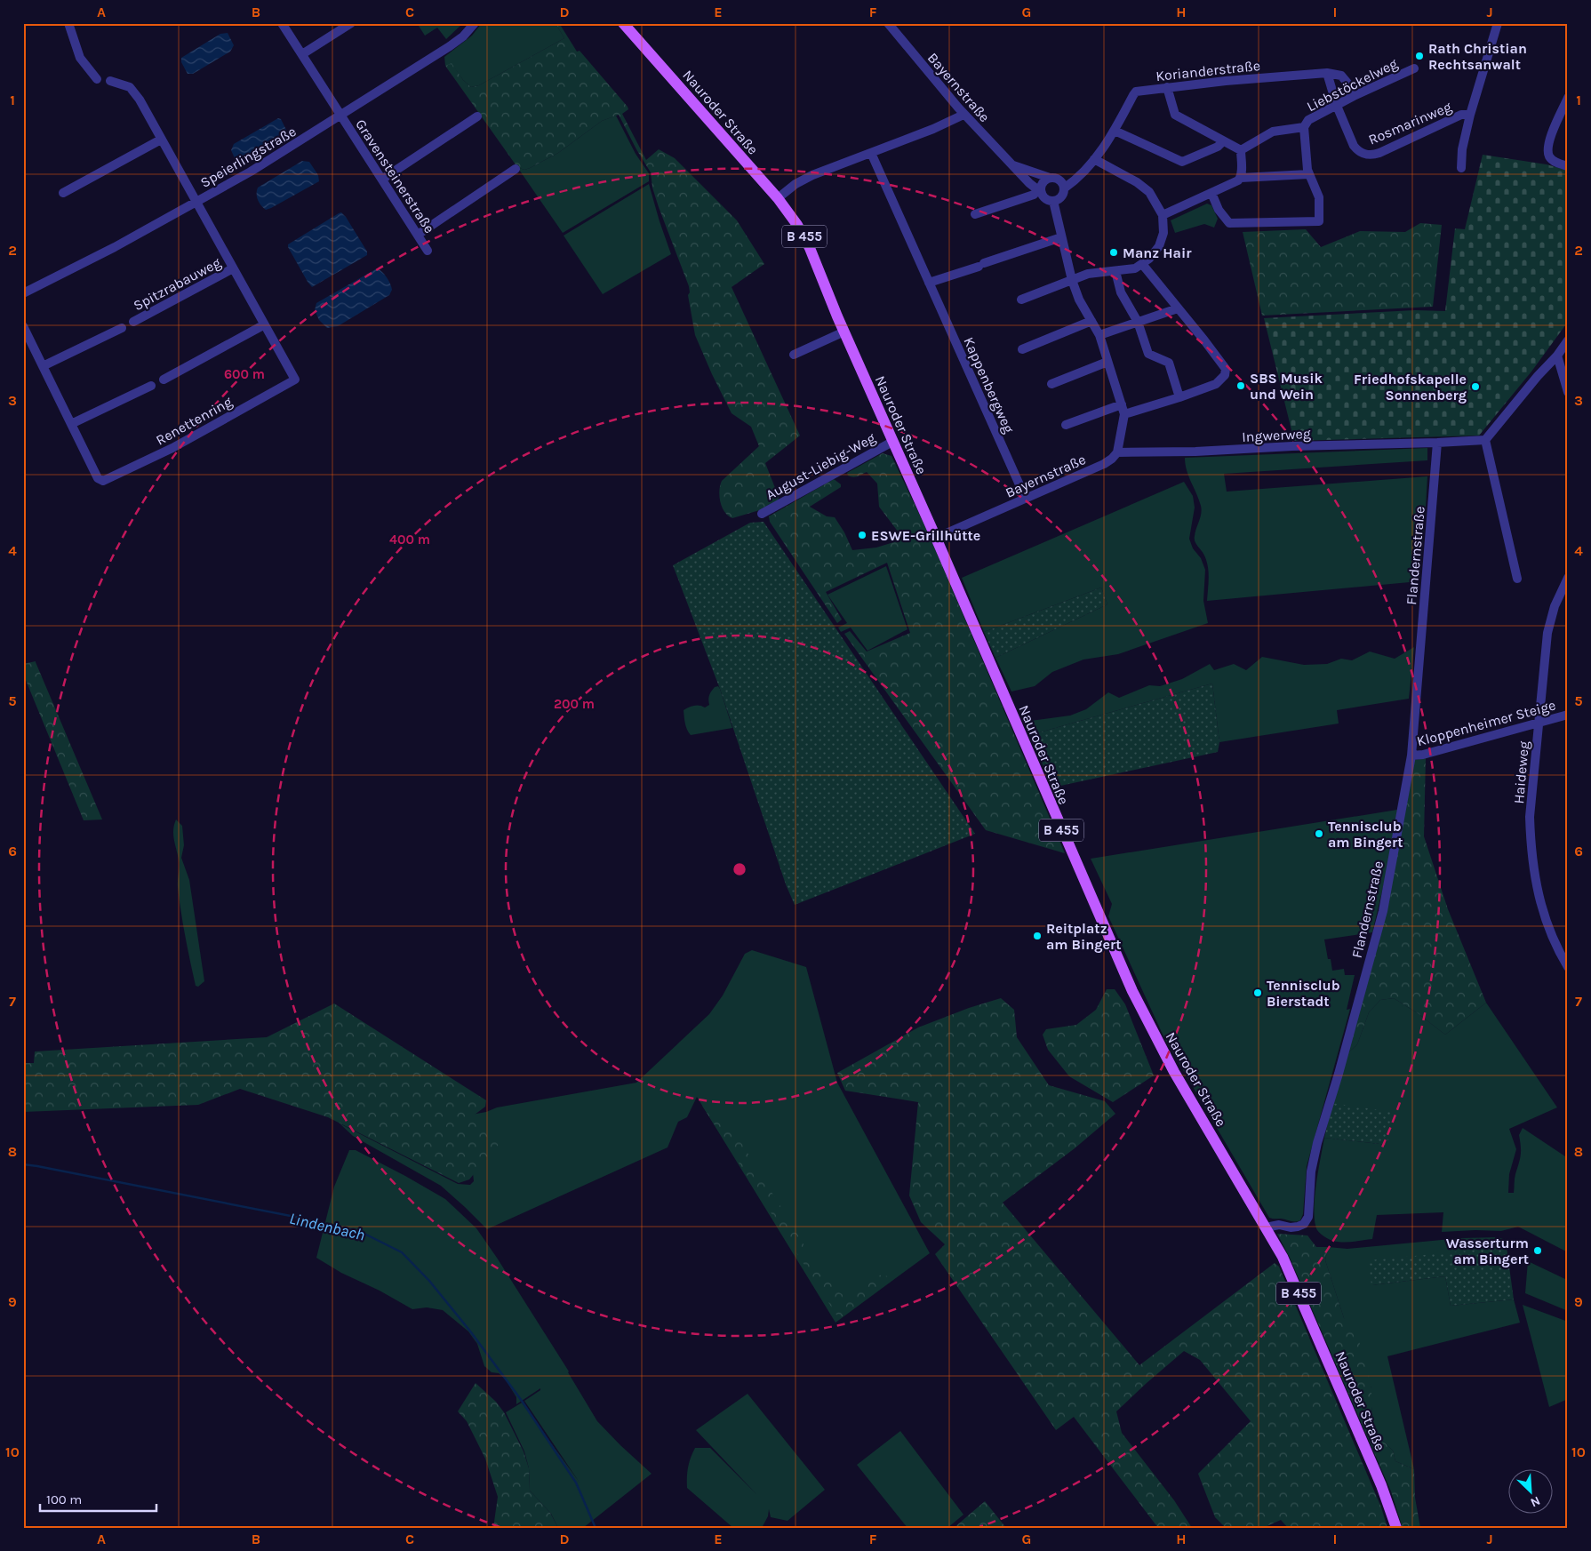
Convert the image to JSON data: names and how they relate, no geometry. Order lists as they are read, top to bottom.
{
  "streets": {
    "main road": ["Nauroder Straße", "B 455"],
    "street": [
      "Korianderstraße",
      "Liebstöckelweg",
      "Bayernstraße",
      "Rosmarinweg",
      "Speierlingstraße",
      "Gravensteinerstraße",
      "Spitzrabauweg",
      "Kappenbergweg",
      "Renettenring",
      "Ingwerweg",
      "August-Liebig-Weg",
      "Flandernstraße",
      "Kloppenheimer Steige",
      "Haideweg"
    ]
  },
  "crossings": [
    ["Korianderstraße", "Bayernstraße"],
    ["Liebstöckelweg", "Rosmarinweg"],
    ["Bayernstraße", "Nauroder Straße"],
    ["Bayernstraße", "Kappenbergweg"],
    ["Bayernstraße", "Ingwerweg"],
    ["Nauroder Straße", "August-Liebig-Weg"],
    ["Nauroder Straße", "Flandernstraße"],
    ["Speierlingstraße", "Gravensteinerstraße"],
    ["Speierlingstraße", "Renettenring"],
    ["Spitzrabauweg", "Renettenring"],
    ["Ingwerweg", "Flandernstraße"],
    ["Flandernstraße", "Kloppenheimer Steige"],
    ["Kloppenheimer Steige", "Haideweg"]
  ],
  "water": ["Lindenbach"],
  "places": [
    "Rath Christian Rechtsanwalt",
    "Manz Hair",
    "SBS Musik und Wein",
    "Friedhofskapelle Sonnenberg",
    "ESWE-Grillhütte",
    "Tennisclub am Bingert",
    "Reitplatz am Bingert",
    "Tennisclub Bierstadt",
    "Wasserturm am Bingert"
  ],
  "scale_bar": "100 m",
  "north": "bottom right",
  "grid": {
    "columns": [
      "A",
      "B",
      "C",
      "D",
      "E",
      "F",
      "G",
      "H",
      "I",
      "J"
    ],
    "rows": [
      "1",
      "2",
      "3",
      "4",
      "5",
      "6",
      "7",
      "8",
      "9",
      "10"
    ]
  },
  "rings": ["600 m", "400 m", "200 m"]
}
